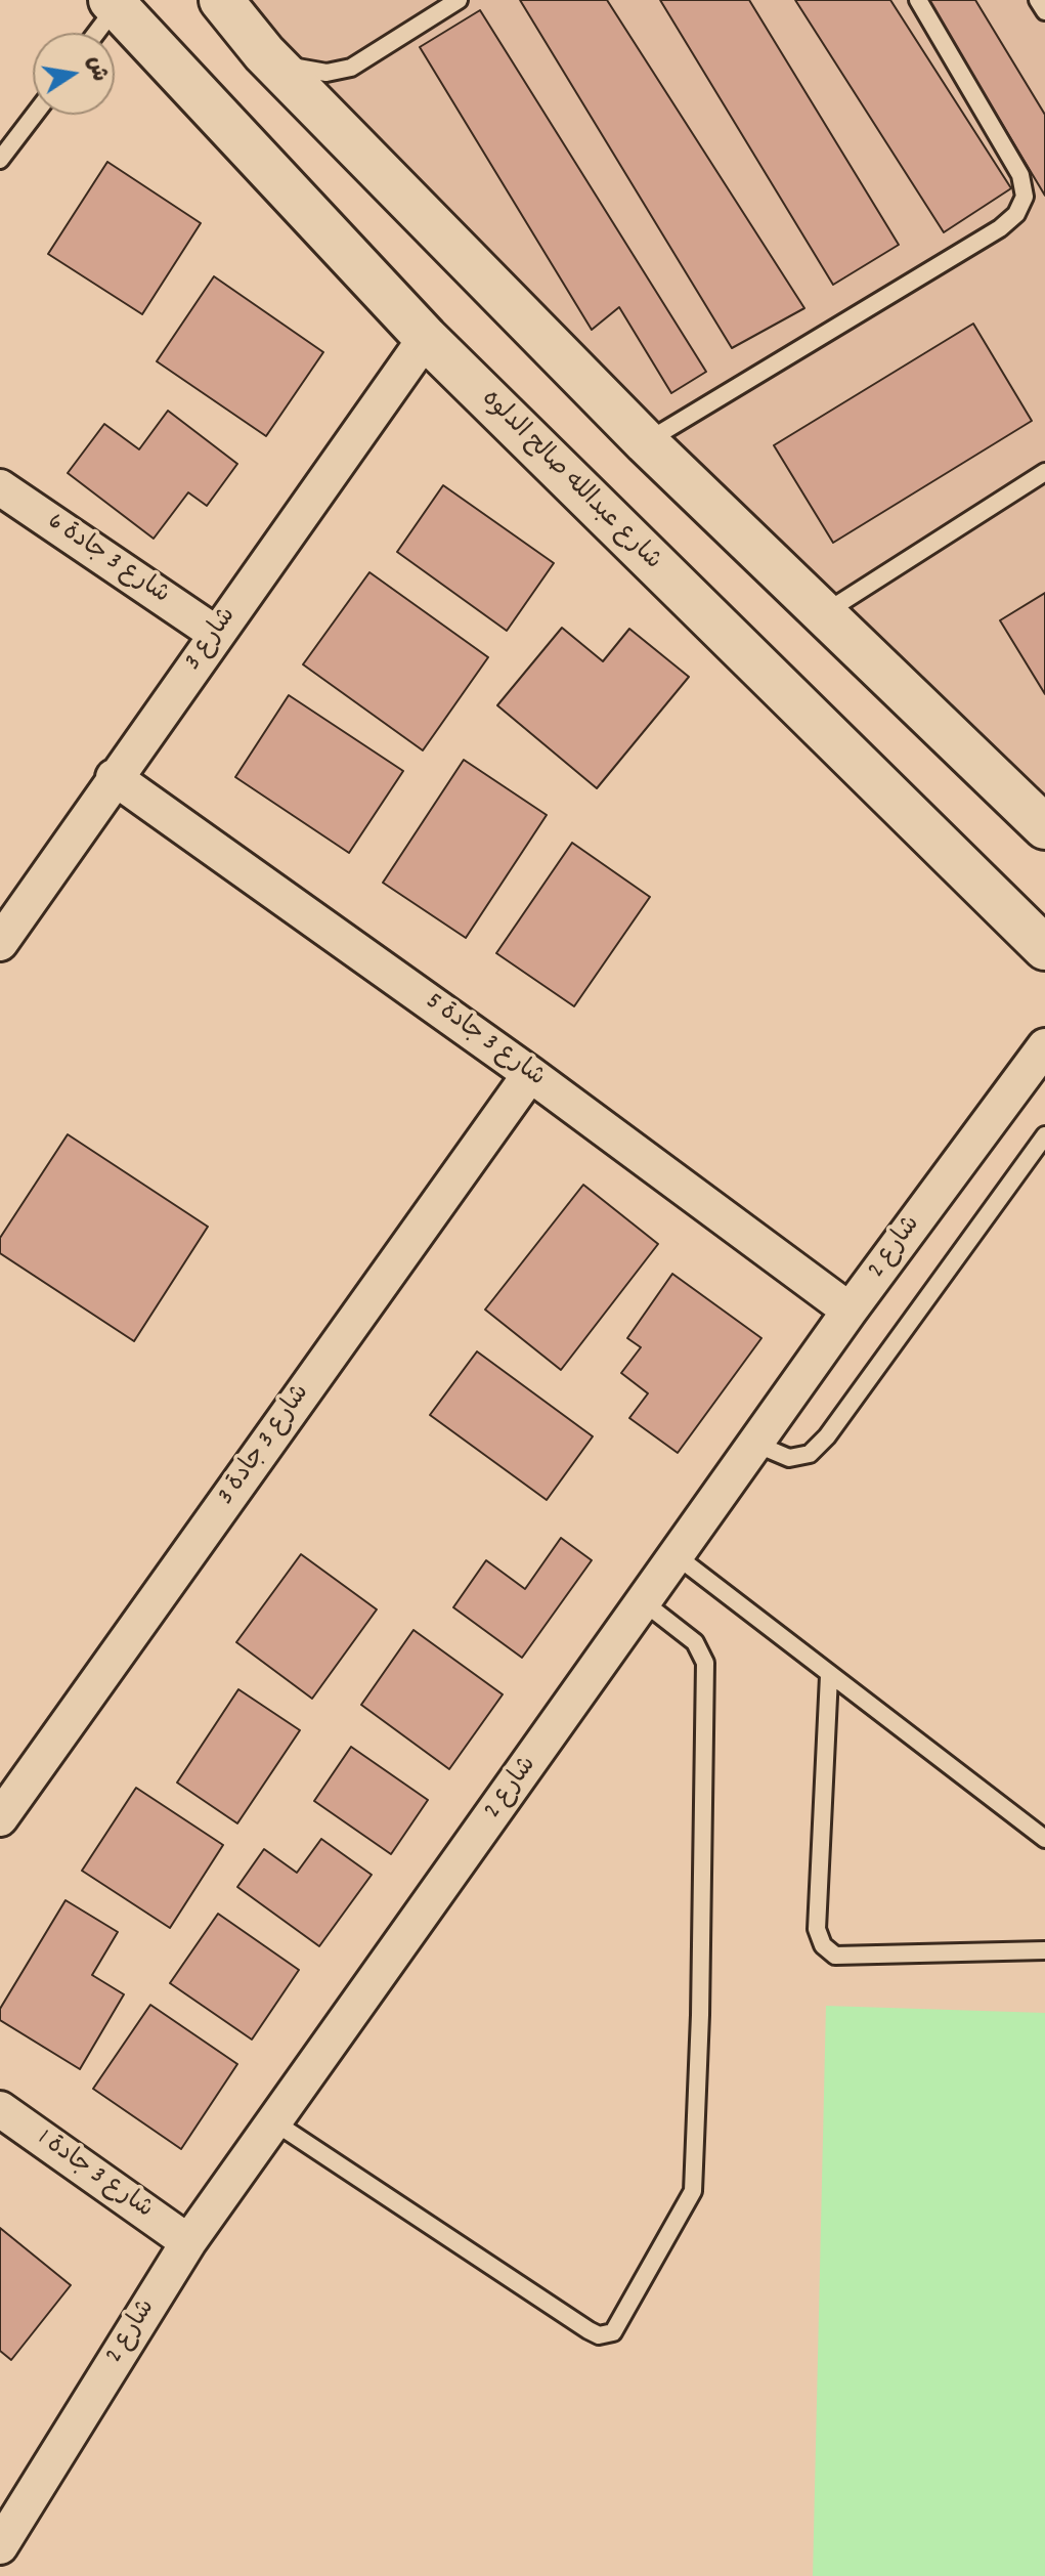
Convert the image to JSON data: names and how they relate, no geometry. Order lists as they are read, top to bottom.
{
  "streets": {
    "street": [
      "شارع عبدالله صالح الدلوه",
      "شارع 3 جادة 6",
      "شارع 3",
      "شارع 3 جادة 5",
      "شارع 2",
      "شارع 3 جادة 3",
      "شارع 3 جادة 1"
    ]
  },
  "crossings": [
    ["شارع عبدالله صالح الدلوه", "شارع 3"],
    ["شارع 3 جادة 6", "شارع 3"],
    ["شارع 3", "شارع 3 جادة 5"],
    ["شارع 3 جادة 5", "شارع 2"],
    ["شارع 3 جادة 5", "شارع 3 جادة 3"],
    ["شارع 2", "شارع 3 جادة 1"]
  ],
  "north": "right"
}
